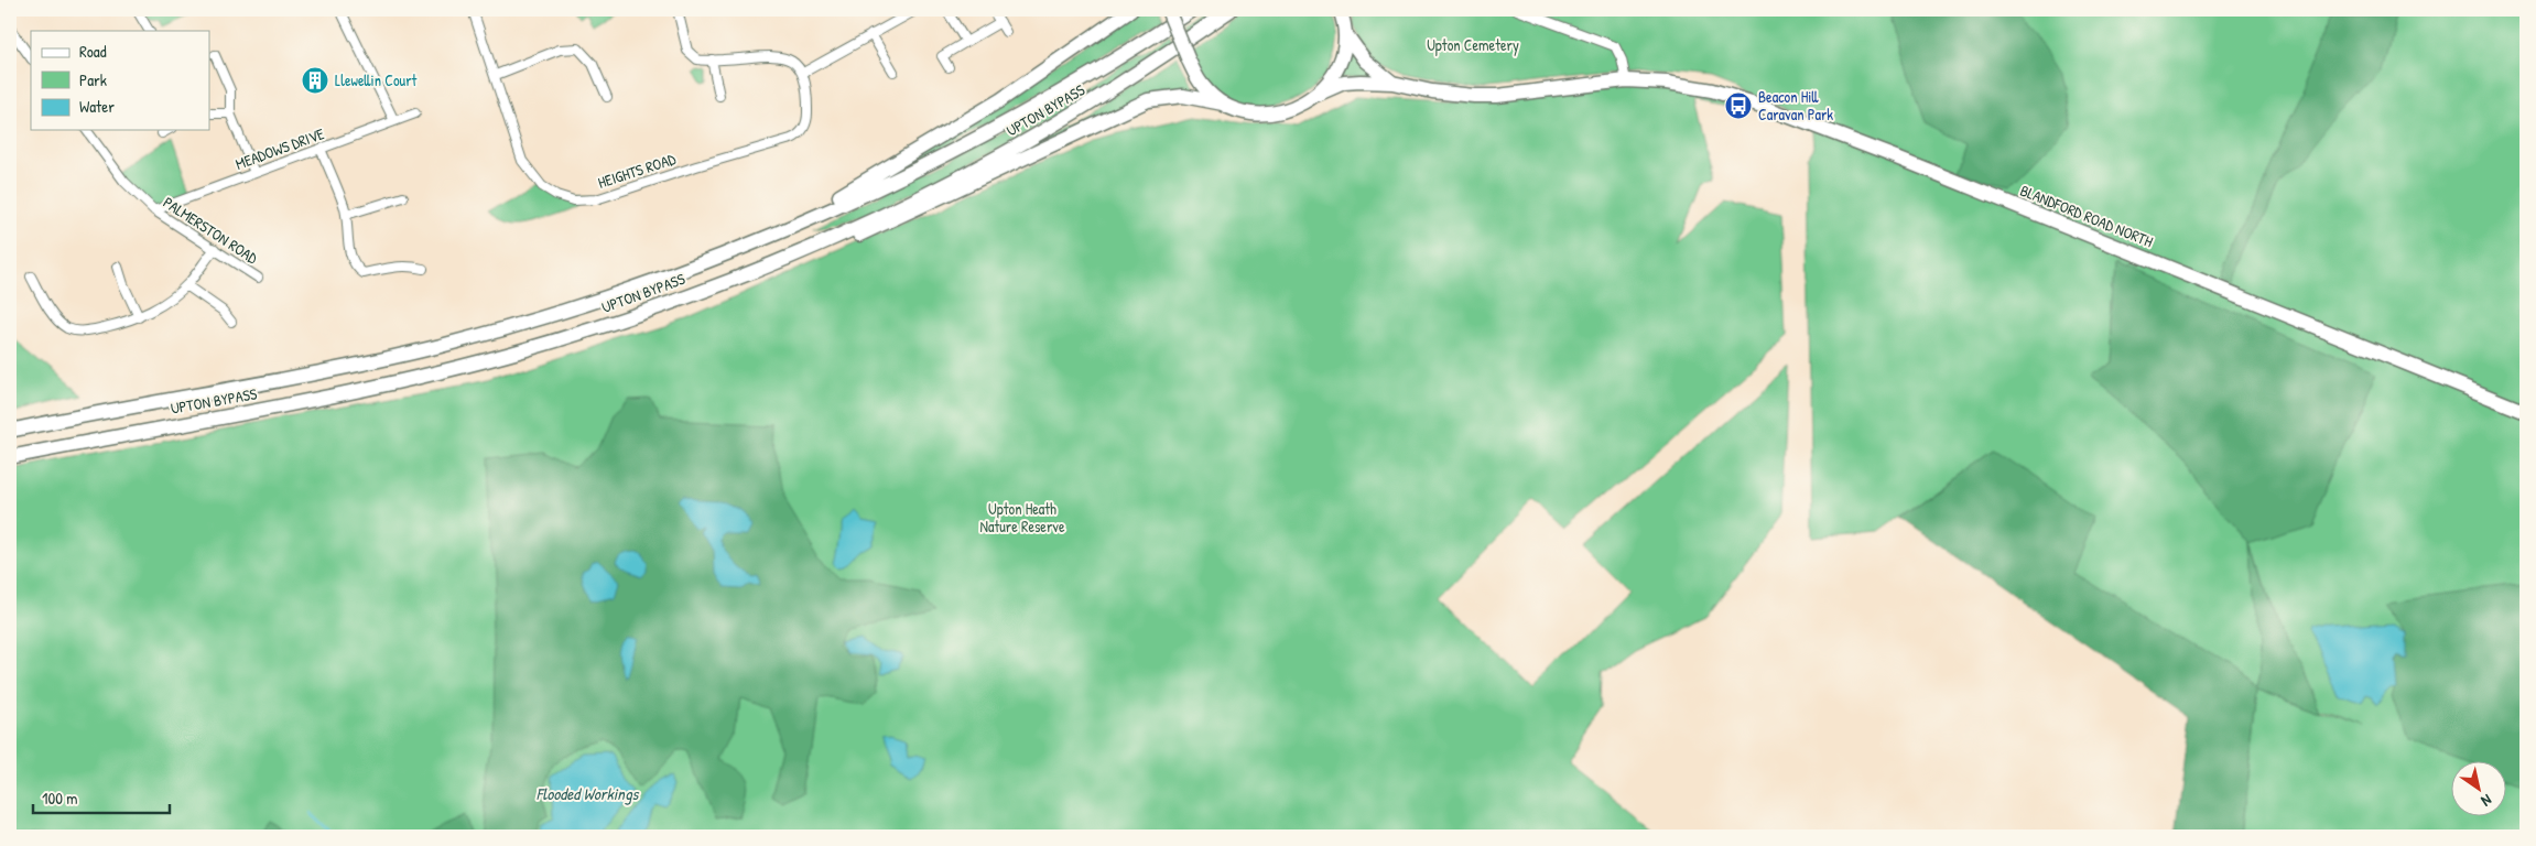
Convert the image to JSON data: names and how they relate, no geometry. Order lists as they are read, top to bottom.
{
  "streets": {
    "highway": ["UPTON BYPASS", "BLANDFORD ROAD NORTH"],
    "street": ["MEADOWS DRIVE", "HEIGHTS ROAD", "PALMERSTON ROAD"]
  },
  "crossings": [
    ["MEADOWS DRIVE", "PALMERSTON ROAD"]
  ],
  "water": ["Flooded Workings"],
  "parks": ["Upton Cemetery", "Upton Heath Nature Reserve"],
  "places": {
    "building": ["Llewellin Court"],
    "bus stop": ["Beacon Hill Caravan Park"]
  },
  "legend": ["Road", "Park", "Water"],
  "scale_bar": "100 m",
  "north": "bottom right"
}
